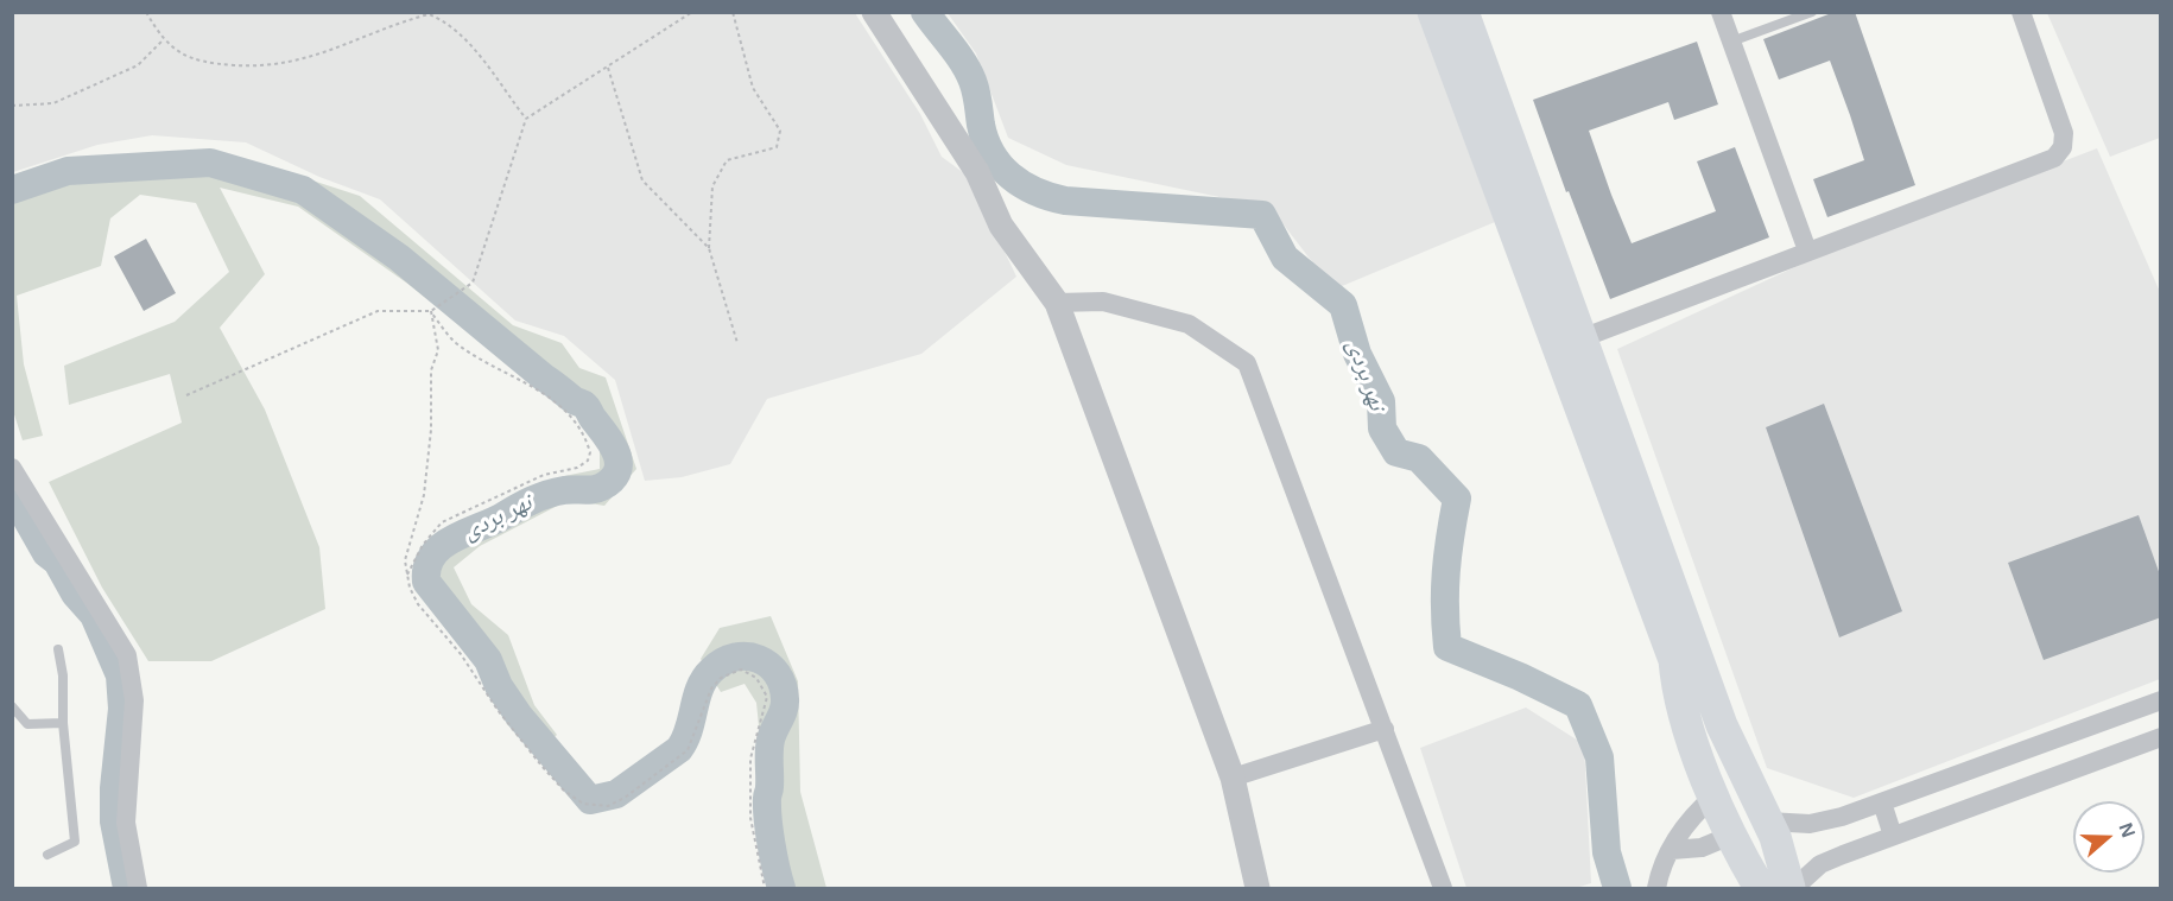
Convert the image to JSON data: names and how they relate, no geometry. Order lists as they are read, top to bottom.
{
  "water": ["نهر بردى"],
  "north": "right"
}
